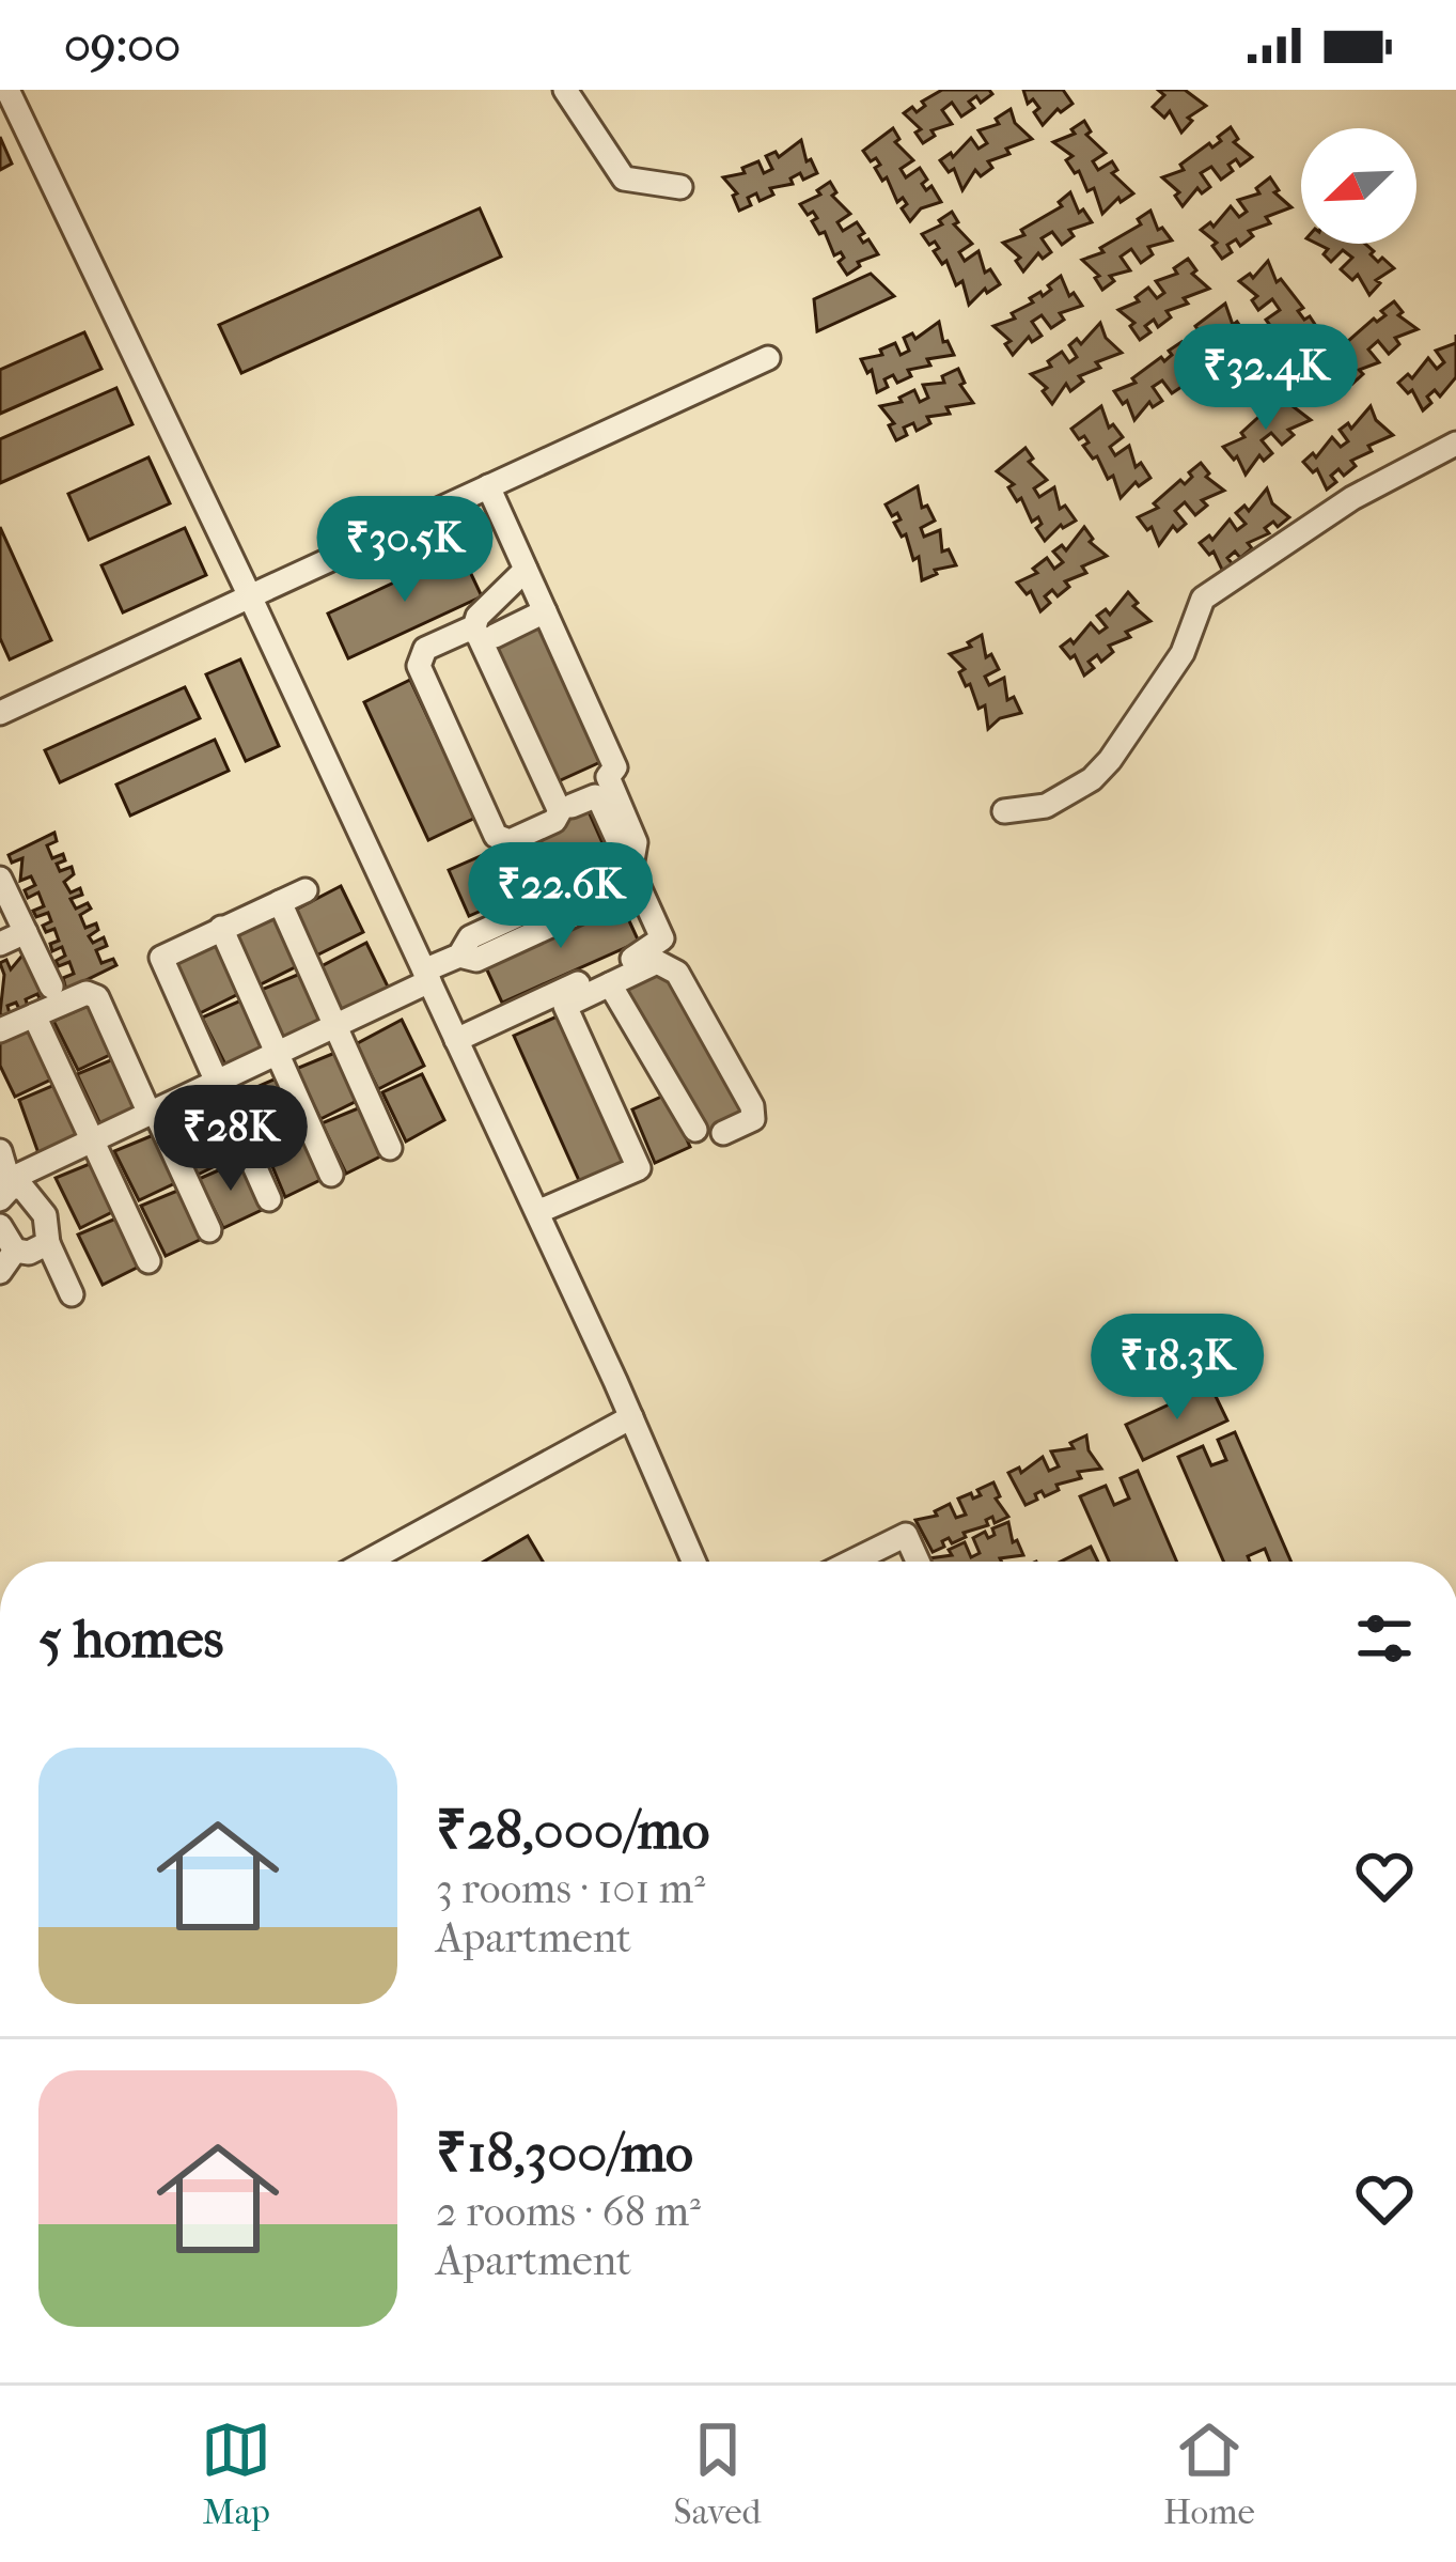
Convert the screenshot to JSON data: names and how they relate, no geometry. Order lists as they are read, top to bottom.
{
  "north": "bottom left",
  "page": {
    "status": "09:00",
    "price": [
      "₹32.4K",
      "₹30.5K",
      "₹22.6K",
      "₹28K",
      "₹18.3K"
    ],
    "heading": "5 homes",
    "list": [
      {
        "name": "₹28,000/mo",
        "note": "3 rooms · 101 m² · Apartment"
      },
      {
        "name": "₹18,300/mo",
        "note": "2 rooms · 68 m² · Apartment"
      }
    ],
    "tabs": ["Map", "Saved", "Home"]
  }
}
